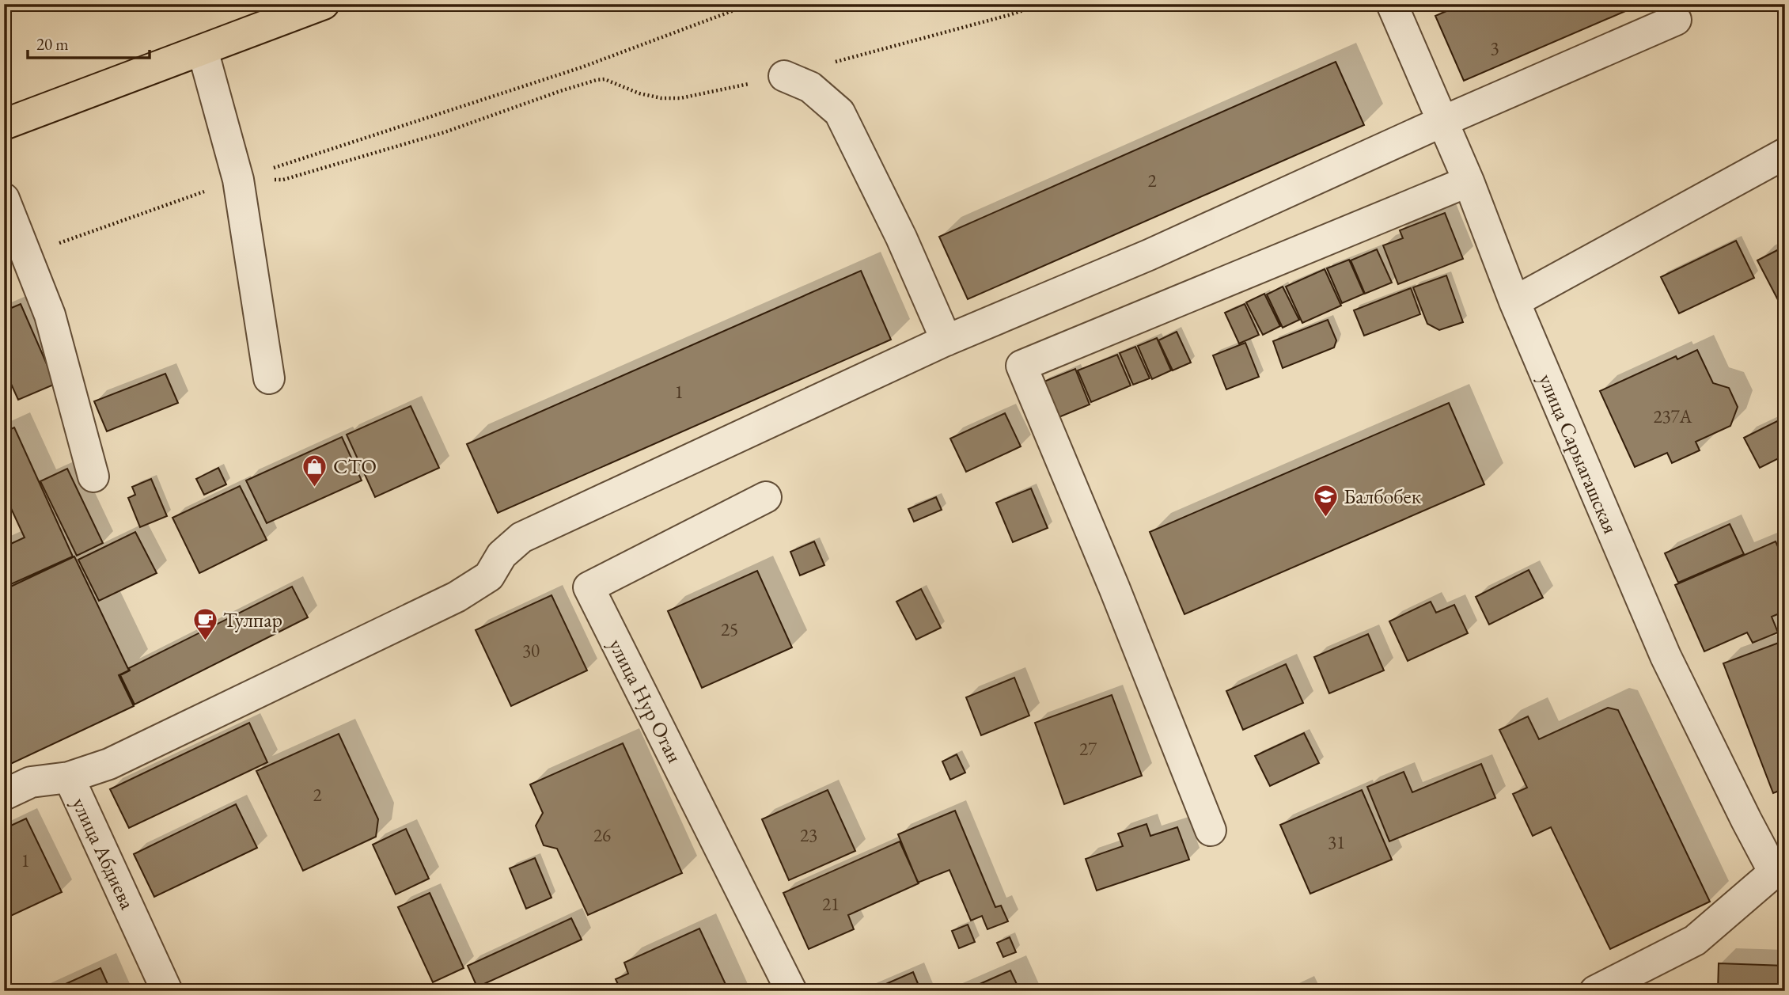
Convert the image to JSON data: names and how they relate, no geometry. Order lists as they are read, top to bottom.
{
  "streets": {
    "street": ["улица Сарыагашская", "улица Нур Отан", "улица Абдиева"]
  },
  "places": {
    "shop": ["СТО"],
    "school or university": ["Балбобек"],
    "cafe": ["Тулпар"]
  },
  "house_numbers": [
    "3",
    "2",
    "1",
    "237А",
    "25",
    "30",
    "27",
    "2",
    "26",
    "23",
    "31",
    "1",
    "21"
  ],
  "scale_bar": "20 m"
}
